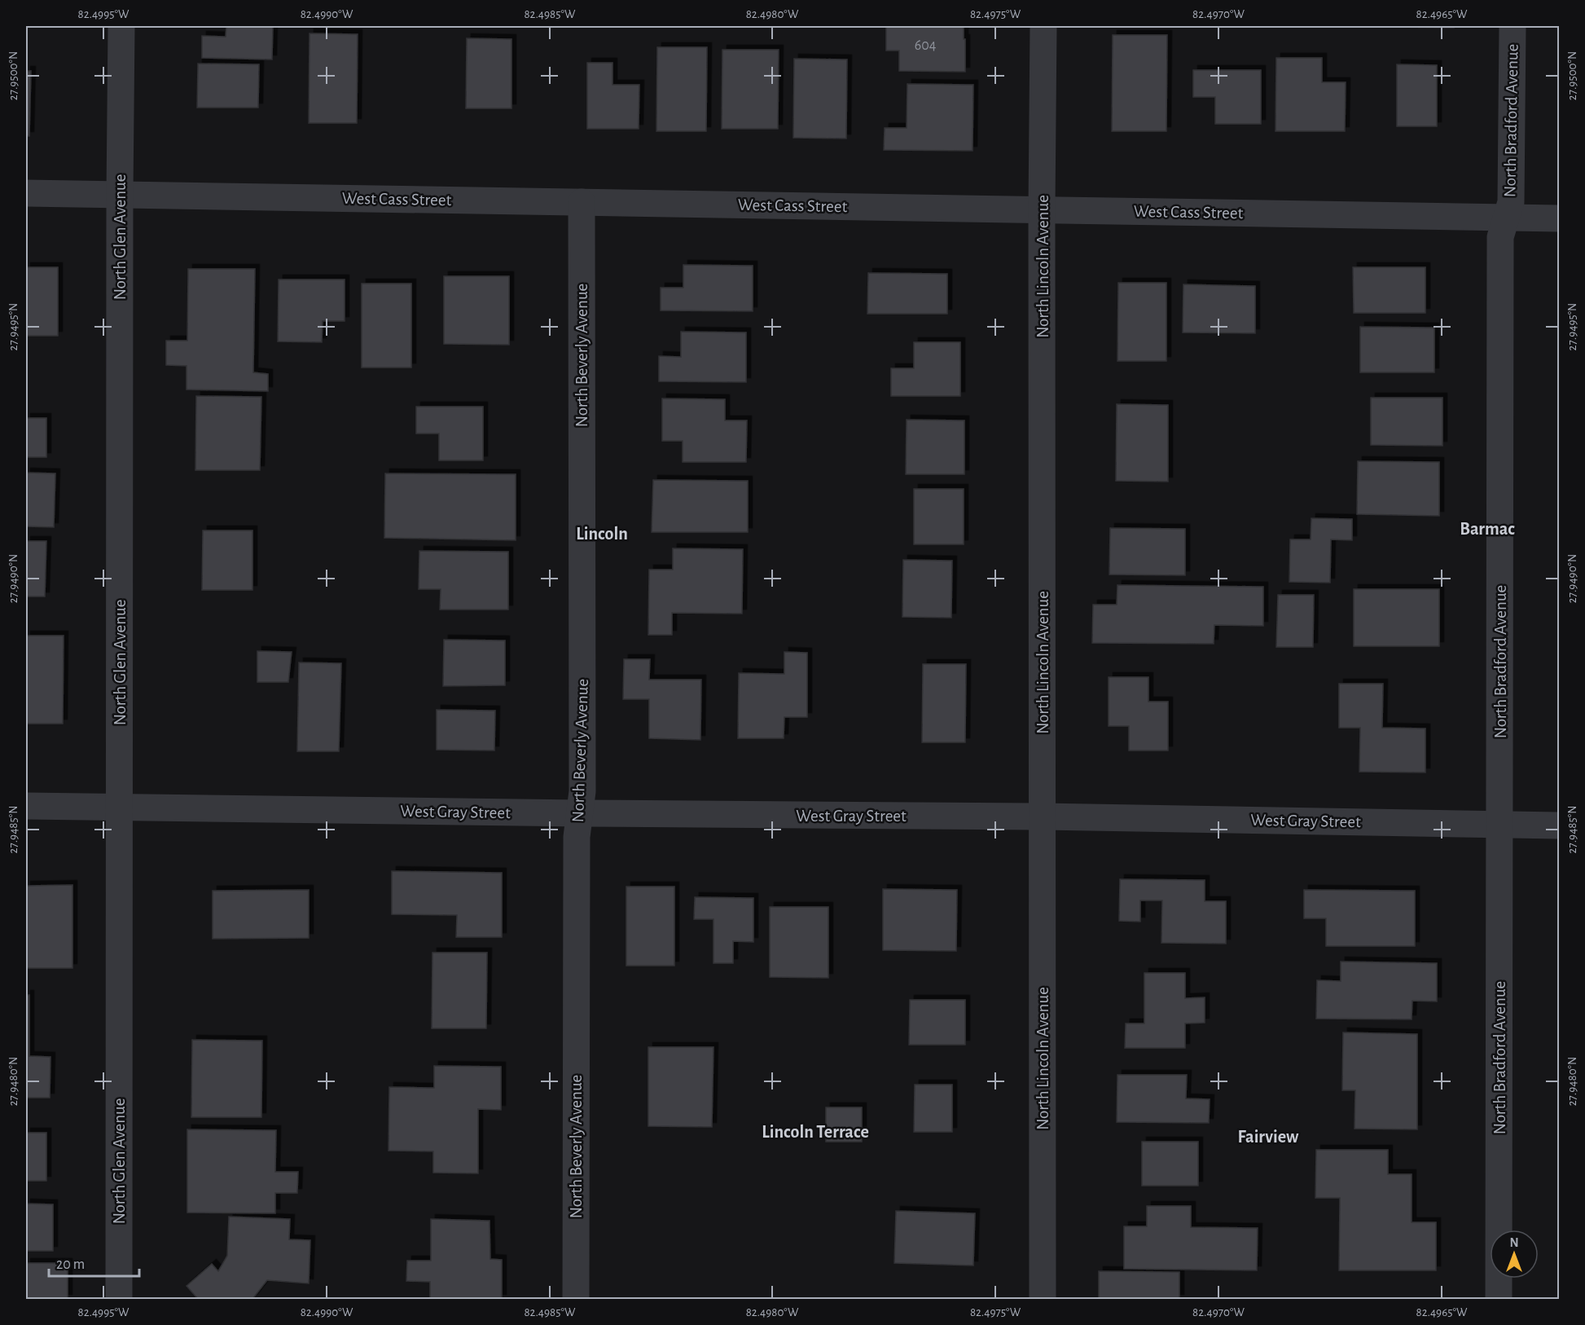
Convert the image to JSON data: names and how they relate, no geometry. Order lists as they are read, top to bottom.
{
  "streets": {
    "street": [
      "North Bradford Avenue",
      "West Cass Street",
      "North Glen Avenue",
      "North Lincoln Avenue",
      "North Beverly Avenue",
      "West Gray Street"
    ]
  },
  "crossings": [
    ["North Bradford Avenue", "West Cass Street"],
    ["North Bradford Avenue", "West Gray Street"],
    ["West Cass Street", "North Glen Avenue"],
    ["West Cass Street", "North Lincoln Avenue"],
    ["West Cass Street", "North Beverly Avenue"],
    ["North Glen Avenue", "West Gray Street"],
    ["North Lincoln Avenue", "West Gray Street"],
    ["North Beverly Avenue", "West Gray Street"]
  ],
  "districts": [
    "Barmac",
    "Lincoln",
    "Lincoln Terrace",
    "Fairview"
  ],
  "house_numbers": ["604"],
  "scale_bar": "20 m",
  "north": "top",
  "coordinates": [
    "82.4995°W",
    "82.4990°W",
    "82.4985°W",
    "82.4980°W",
    "82.4975°W",
    "82.4970°W",
    "82.4965°W",
    "27.9500°N",
    "27.9495°N",
    "27.9490°N",
    "27.9485°N",
    "27.9480°N"
  ]
}
